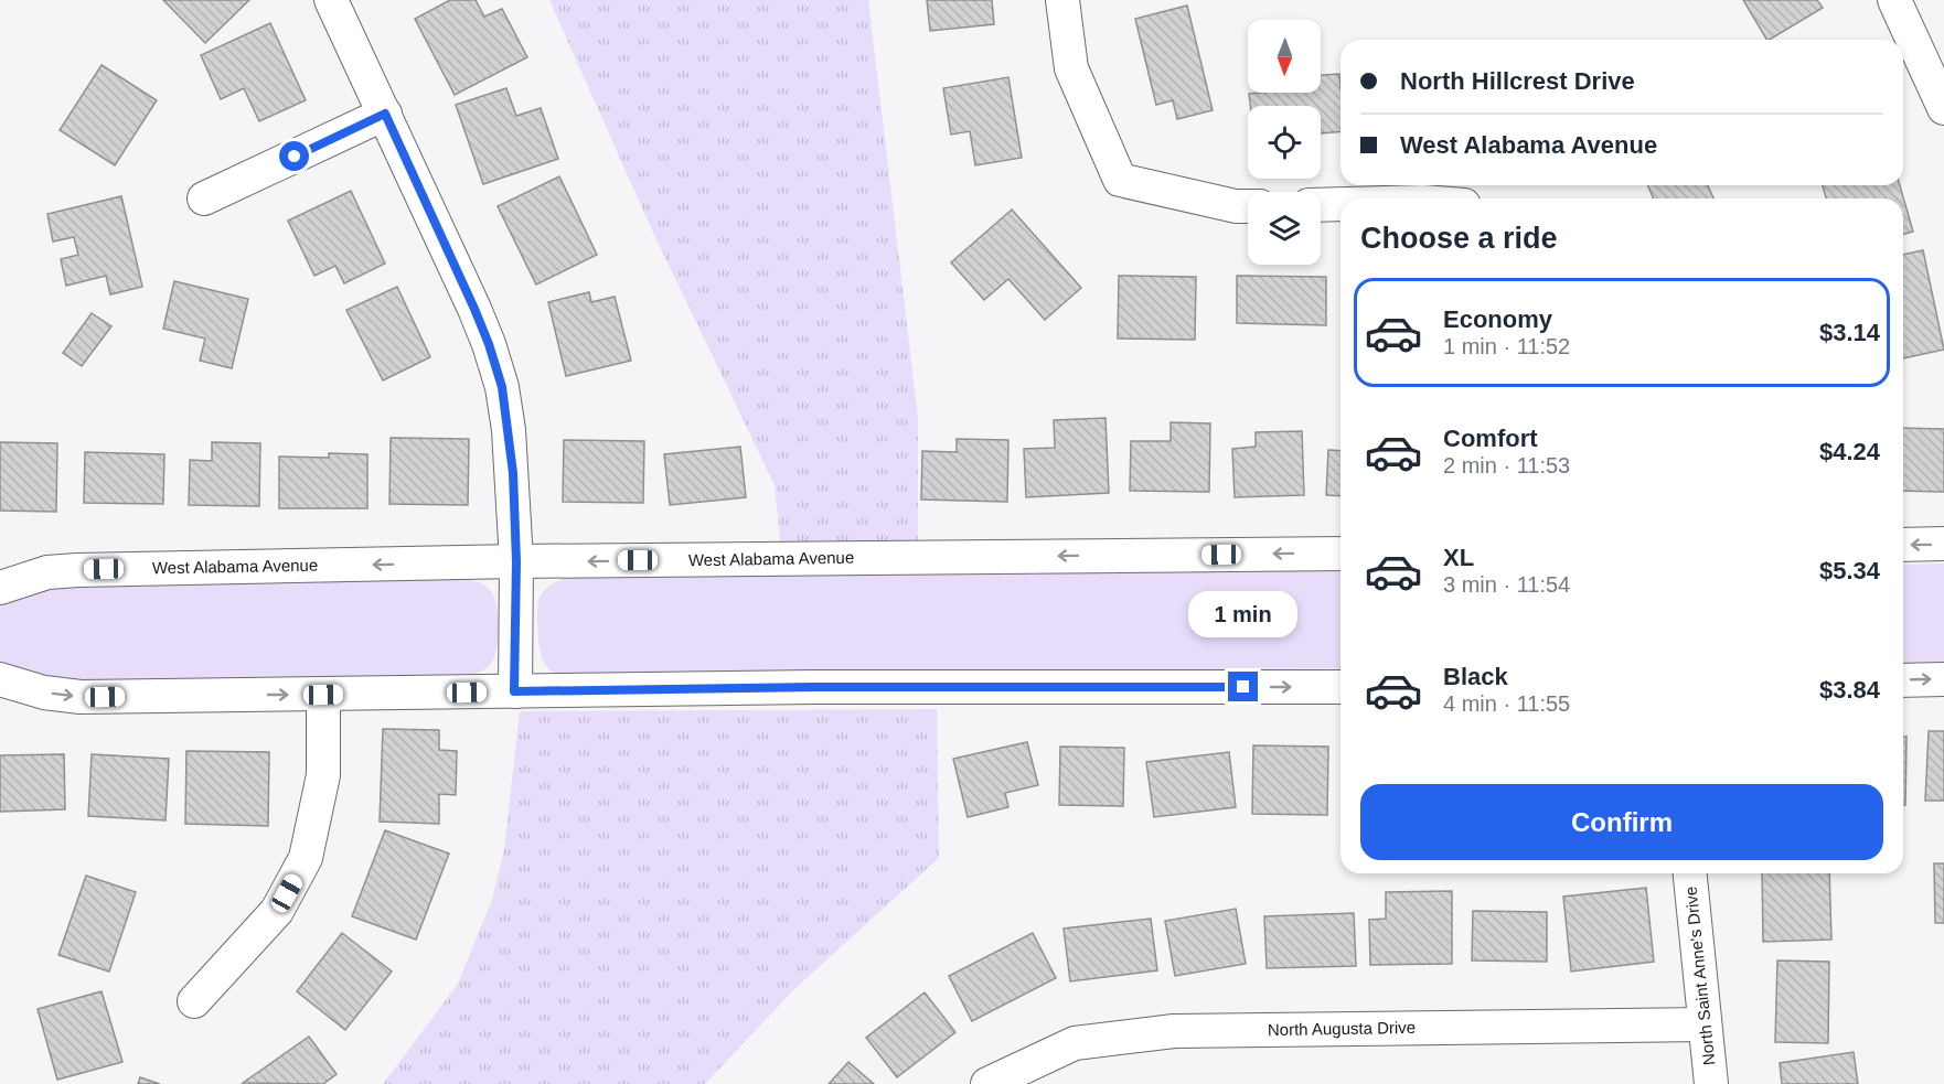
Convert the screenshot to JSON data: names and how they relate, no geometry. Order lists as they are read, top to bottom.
{
  "streets": {
    "street": ["West Alabama Avenue", "North Saint Anne's Drive", "North Augusta Drive"]
  },
  "crossings": [
    ["North Saint Anne's Drive", "North Augusta Drive"]
  ],
  "north": "bottom",
  "page": {
    "banner": ["North Hillcrest Drive", "West Alabama Avenue"],
    "heading": "Choose a ride",
    "list": [
      {
        "name": "Economy",
        "note": "1 min · 11:52",
        "value": "$3.14"
      },
      {
        "name": "Comfort",
        "note": "2 min · 11:53",
        "value": "$4.24"
      },
      {
        "name": "XL",
        "note": "3 min · 11:54",
        "value": "$5.34"
      },
      {
        "name": "Black",
        "note": "4 min · 11:55",
        "value": "$3.84"
      }
    ],
    "bubble": "1 min",
    "buttons": "Confirm"
  }
}
